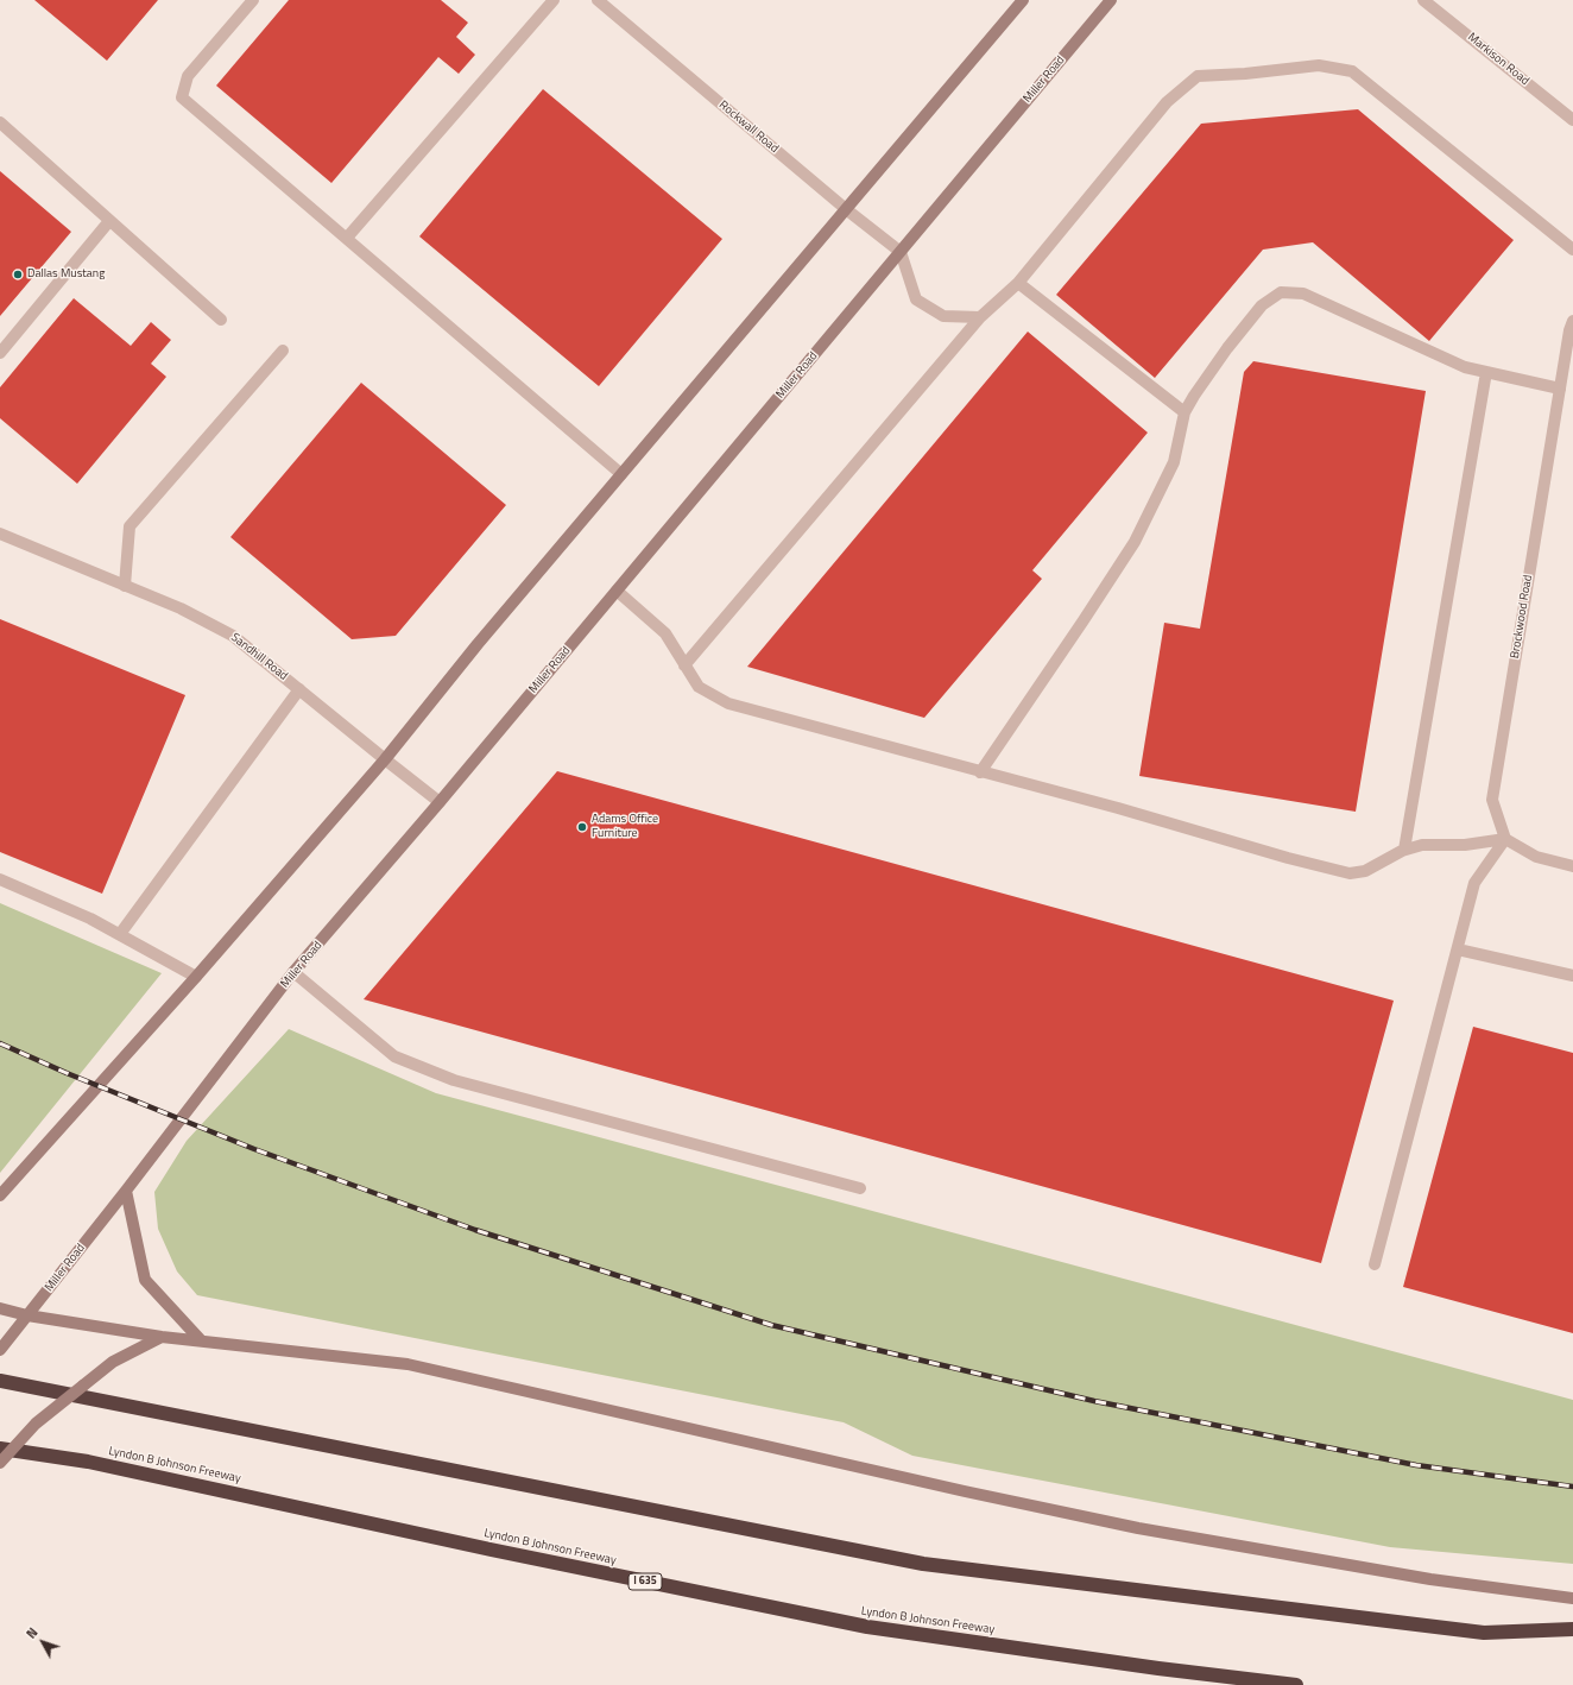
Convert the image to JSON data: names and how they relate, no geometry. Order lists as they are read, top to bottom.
{
  "streets": {
    "highway": ["Lyndon B Johnson Freeway", "I 635"],
    "main road": ["Miller Road"],
    "street": [
      "Markison Road",
      "Rockwall Road",
      "Brockwood Road",
      "Sandhill Road"
    ]
  },
  "crossings": [
    ["Miller Road", "Rockwall Road"],
    ["Miller Road", "Sandhill Road"]
  ],
  "places": ["Dallas Mustang", "Adams Office Furniture"],
  "north": "top left"
}
